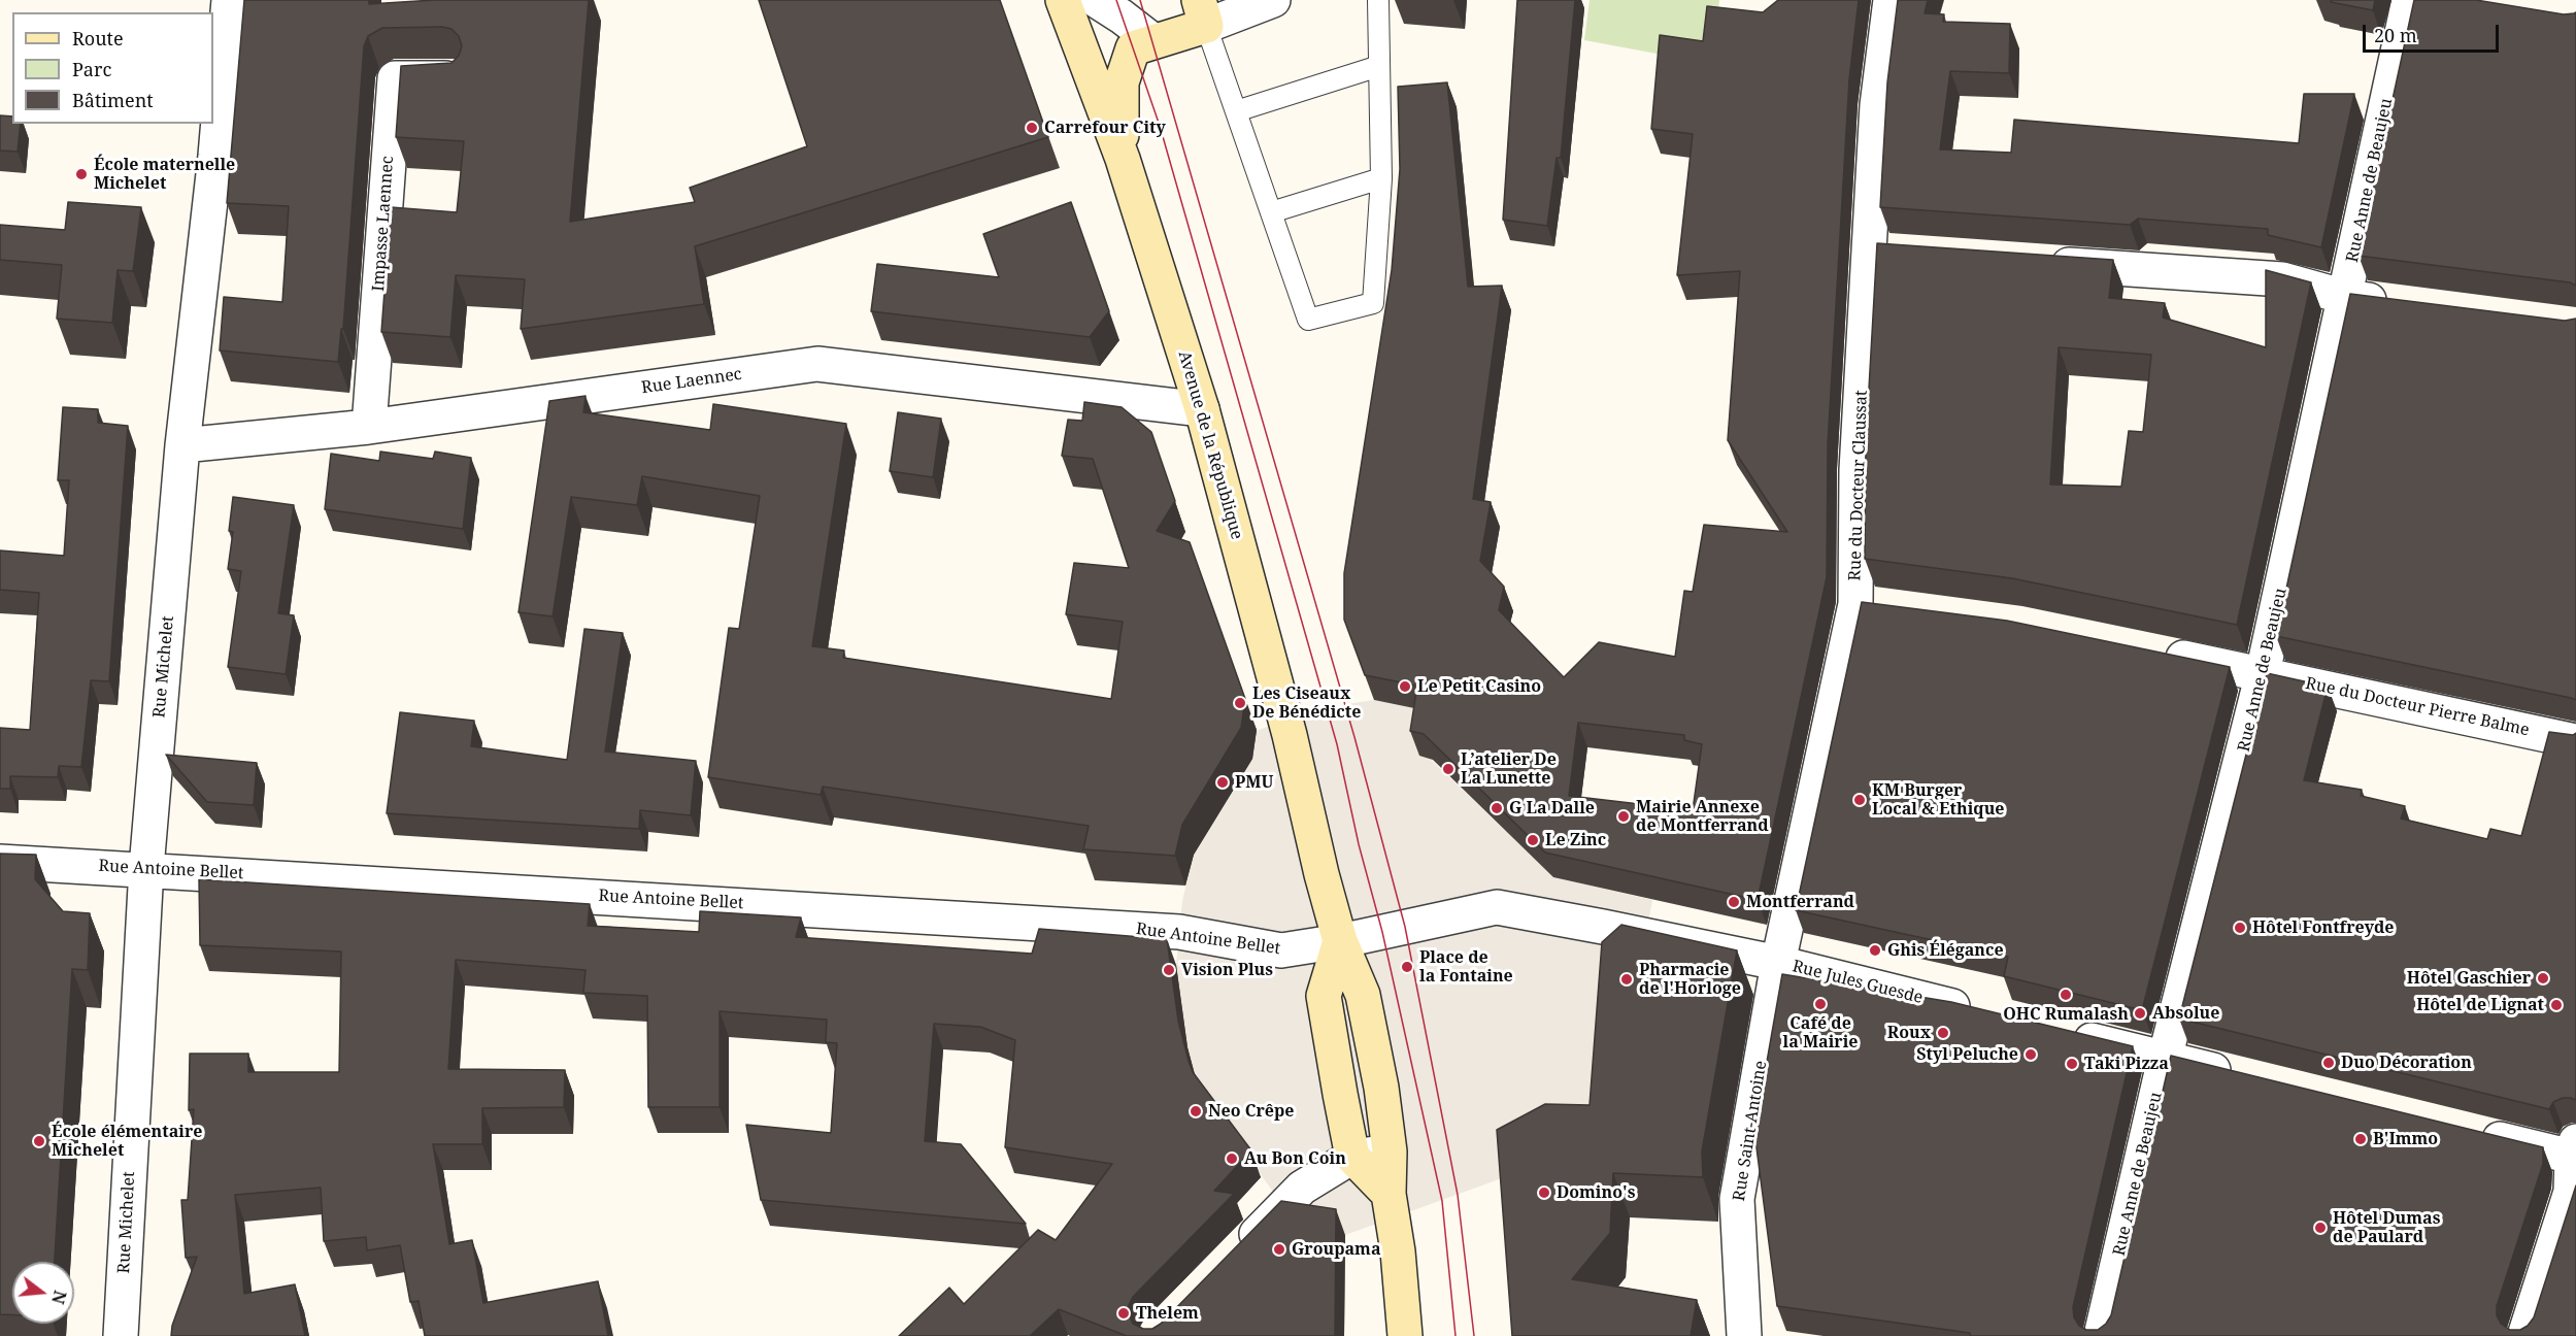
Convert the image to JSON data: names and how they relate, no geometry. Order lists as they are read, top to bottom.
{
  "streets": {
    "main road": ["Avenue de la République"],
    "street": [
      "Rue Anne de Beaujeu",
      "Impasse Laennec",
      "Rue Laennec",
      "Rue du Docteur Claussat",
      "Rue Michelet",
      "Rue du Docteur Pierre Balme",
      "Rue Antoine Bellet",
      "Rue Jules Guesde",
      "Rue Saint-Antoine"
    ]
  },
  "crossings": [
    ["Rue Anne de Beaujeu", "Rue du Docteur Pierre Balme"],
    ["Impasse Laennec", "Rue Laennec"],
    ["Rue Laennec", "Avenue de la République"],
    ["Rue Laennec", "Rue Michelet"],
    ["Avenue de la République", "Rue Antoine Bellet"],
    ["Avenue de la République", "Rue Jules Guesde"],
    ["Rue du Docteur Claussat", "Rue Jules Guesde"],
    ["Rue du Docteur Claussat", "Rue Saint-Antoine"],
    ["Rue Michelet", "Rue Antoine Bellet"],
    ["Rue Antoine Bellet", "Rue Jules Guesde"],
    ["Rue Jules Guesde", "Rue Saint-Antoine"]
  ],
  "places": [
    "Carrefour City",
    "École maternelle Michelet",
    "Le Petit Casino",
    "Les Ciseaux De Bénédicte",
    "L’atelier De La Lunette",
    "PMU",
    "KM Burger Local & Ethique",
    "G La Dalle",
    "Mairie Annexe de Montferrand",
    "Le Zinc",
    "Montferrand",
    "Hôtel Fontfreyde",
    "Ghis Élégance",
    "Place de la Fontaine",
    "Vision Plus",
    "Hôtel Gaschier",
    "Pharmacie de l'Horloge",
    "OHC Rumalash",
    "Café de la Mairie",
    "Hôtel de Lignat",
    "Absolue",
    "Roux",
    "Styl Peluche",
    "Duo Décoration",
    "Taki Pizza",
    "Neo Crêpe",
    "B'Immo",
    "École élémentaire Michelet",
    "Au Bon Coin",
    "Domino's",
    "Hôtel Dumas de Paulard",
    "Groupama",
    "Thelem"
  ],
  "legend": ["Route", "Parc", "Bâtiment"],
  "scale_bar": "20 m",
  "north": "right"
}
